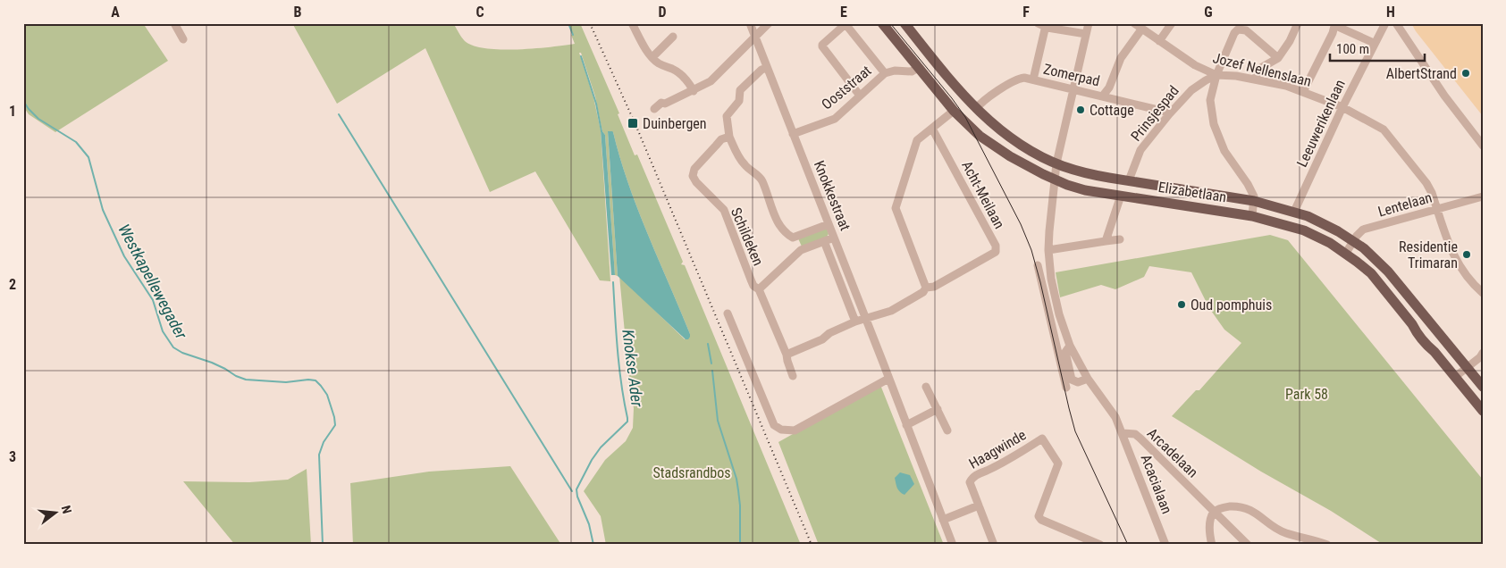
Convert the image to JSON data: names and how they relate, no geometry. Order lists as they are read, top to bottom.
{
  "streets": {
    "main road": ["Elizabetlaan"],
    "street": [
      "Jozef Nellenslaan",
      "Zomerpad",
      "Ooststraat",
      "Prinsjespad",
      "Leeuwerikenlaan",
      "Acht-Meilaan",
      "Knokkestraat",
      "Lentelaan",
      "Schildeken",
      "Haagwinde",
      "Arcadelaan",
      "Acacialaan"
    ]
  },
  "crossings": [
    ["Jozef Nellenslaan", "Prinsjespad"],
    ["Jozef Nellenslaan", "Leeuwerikenlaan"],
    ["Jozef Nellenslaan", "Lentelaan"],
    ["Zomerpad", "Prinsjespad"],
    ["Zomerpad", "Elizabetlaan"],
    ["Zomerpad", "Arcadelaan"],
    ["Ooststraat", "Elizabetlaan"],
    ["Ooststraat", "Knokkestraat"],
    ["Prinsjespad", "Elizabetlaan"],
    ["Leeuwerikenlaan", "Elizabetlaan"],
    ["Elizabetlaan", "Lentelaan"],
    ["Elizabetlaan", "Arcadelaan"],
    ["Acht-Meilaan", "Knokkestraat"],
    ["Knokkestraat", "Schildeken"],
    ["Arcadelaan", "Acacialaan"]
  ],
  "water": ["Westkapellewegader", "Knokse Ader"],
  "parks": ["Park 58", "Stadsrandbos"],
  "places": {
    "other": [
      "AlbertStrand",
      "Cottage",
      "Residentie Trimaran",
      "Oud pomphuis"
    ],
    "transit": ["Duinbergen"]
  },
  "scale_bar": "100 m",
  "north": "right",
  "grid": {
    "columns": [
      "A",
      "B",
      "C",
      "D",
      "E",
      "F",
      "G",
      "H"
    ],
    "rows": ["1", "2", "3"]
  }
}
